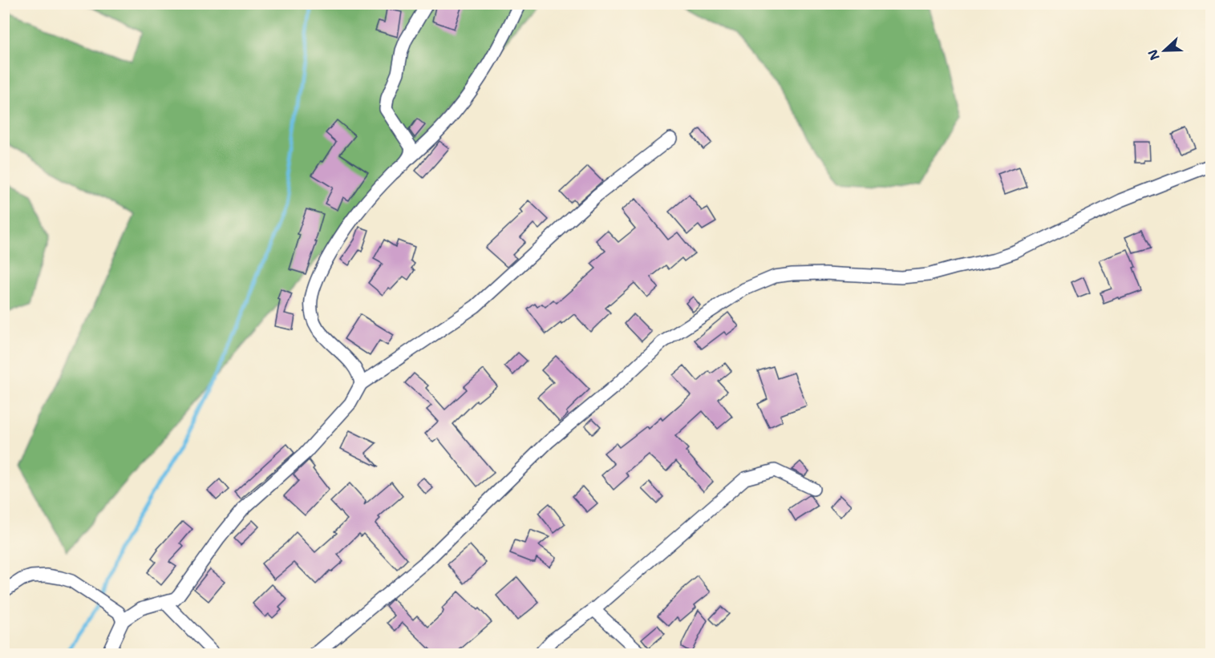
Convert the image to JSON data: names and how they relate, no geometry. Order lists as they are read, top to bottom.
{
  "north": "left"
}
